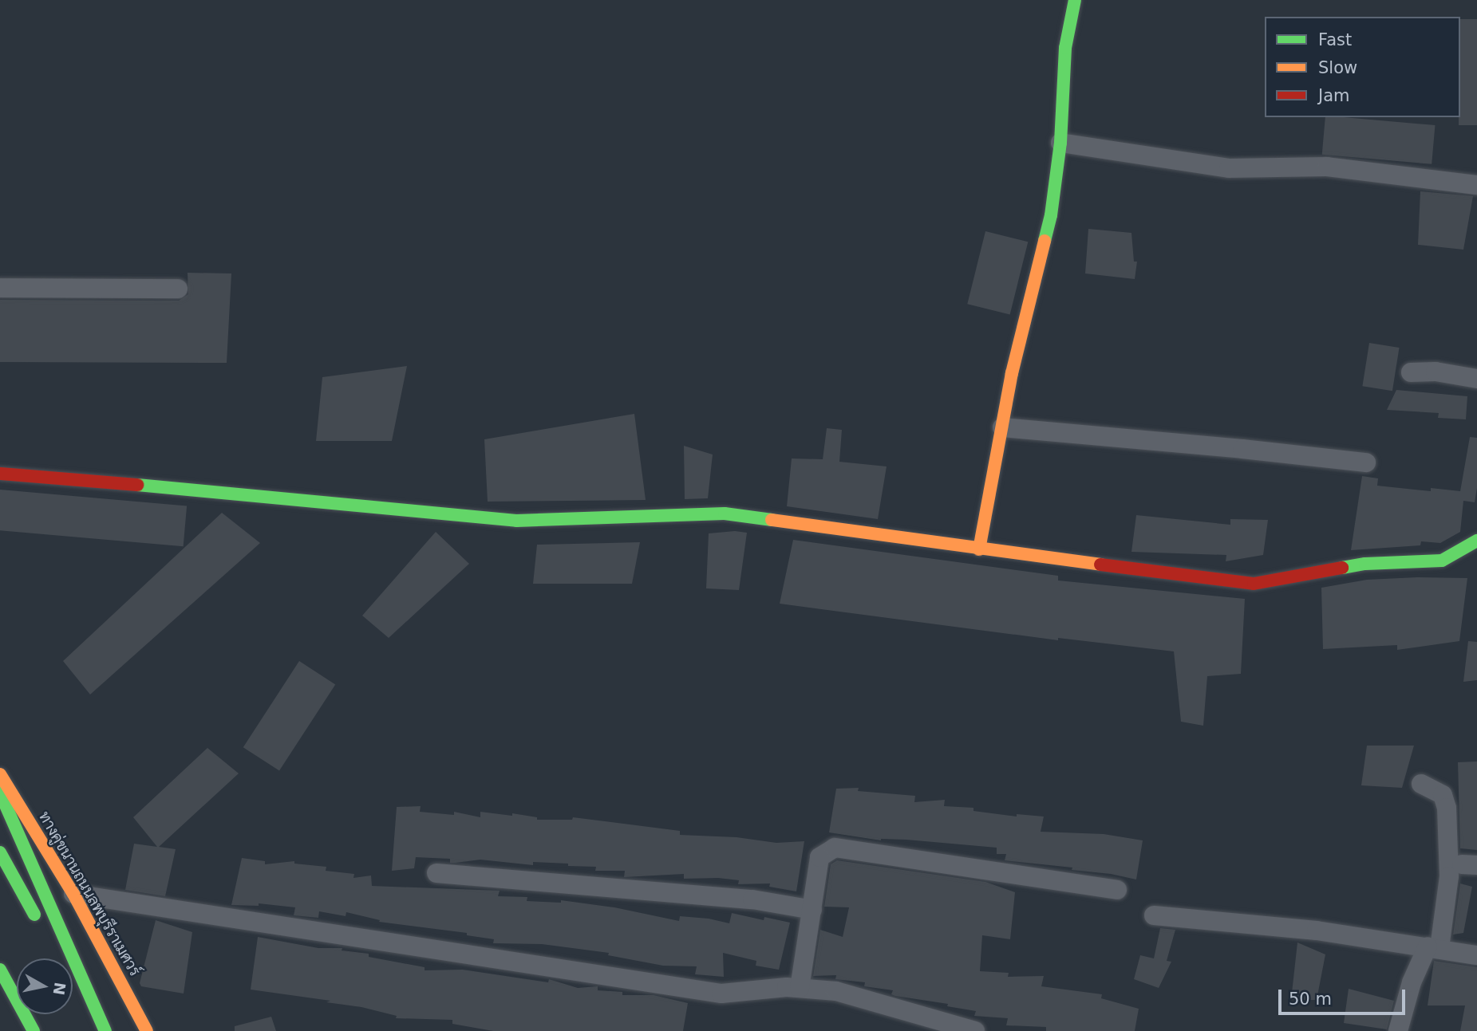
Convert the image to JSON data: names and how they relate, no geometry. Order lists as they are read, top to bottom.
{
  "streets": {
    "street": ["ทางคู่ขนานถนนลพบุรีราเมศวร์"]
  },
  "legend": ["Fast", "Slow", "Jam"],
  "scale_bar": "50 m",
  "north": "right"
}
